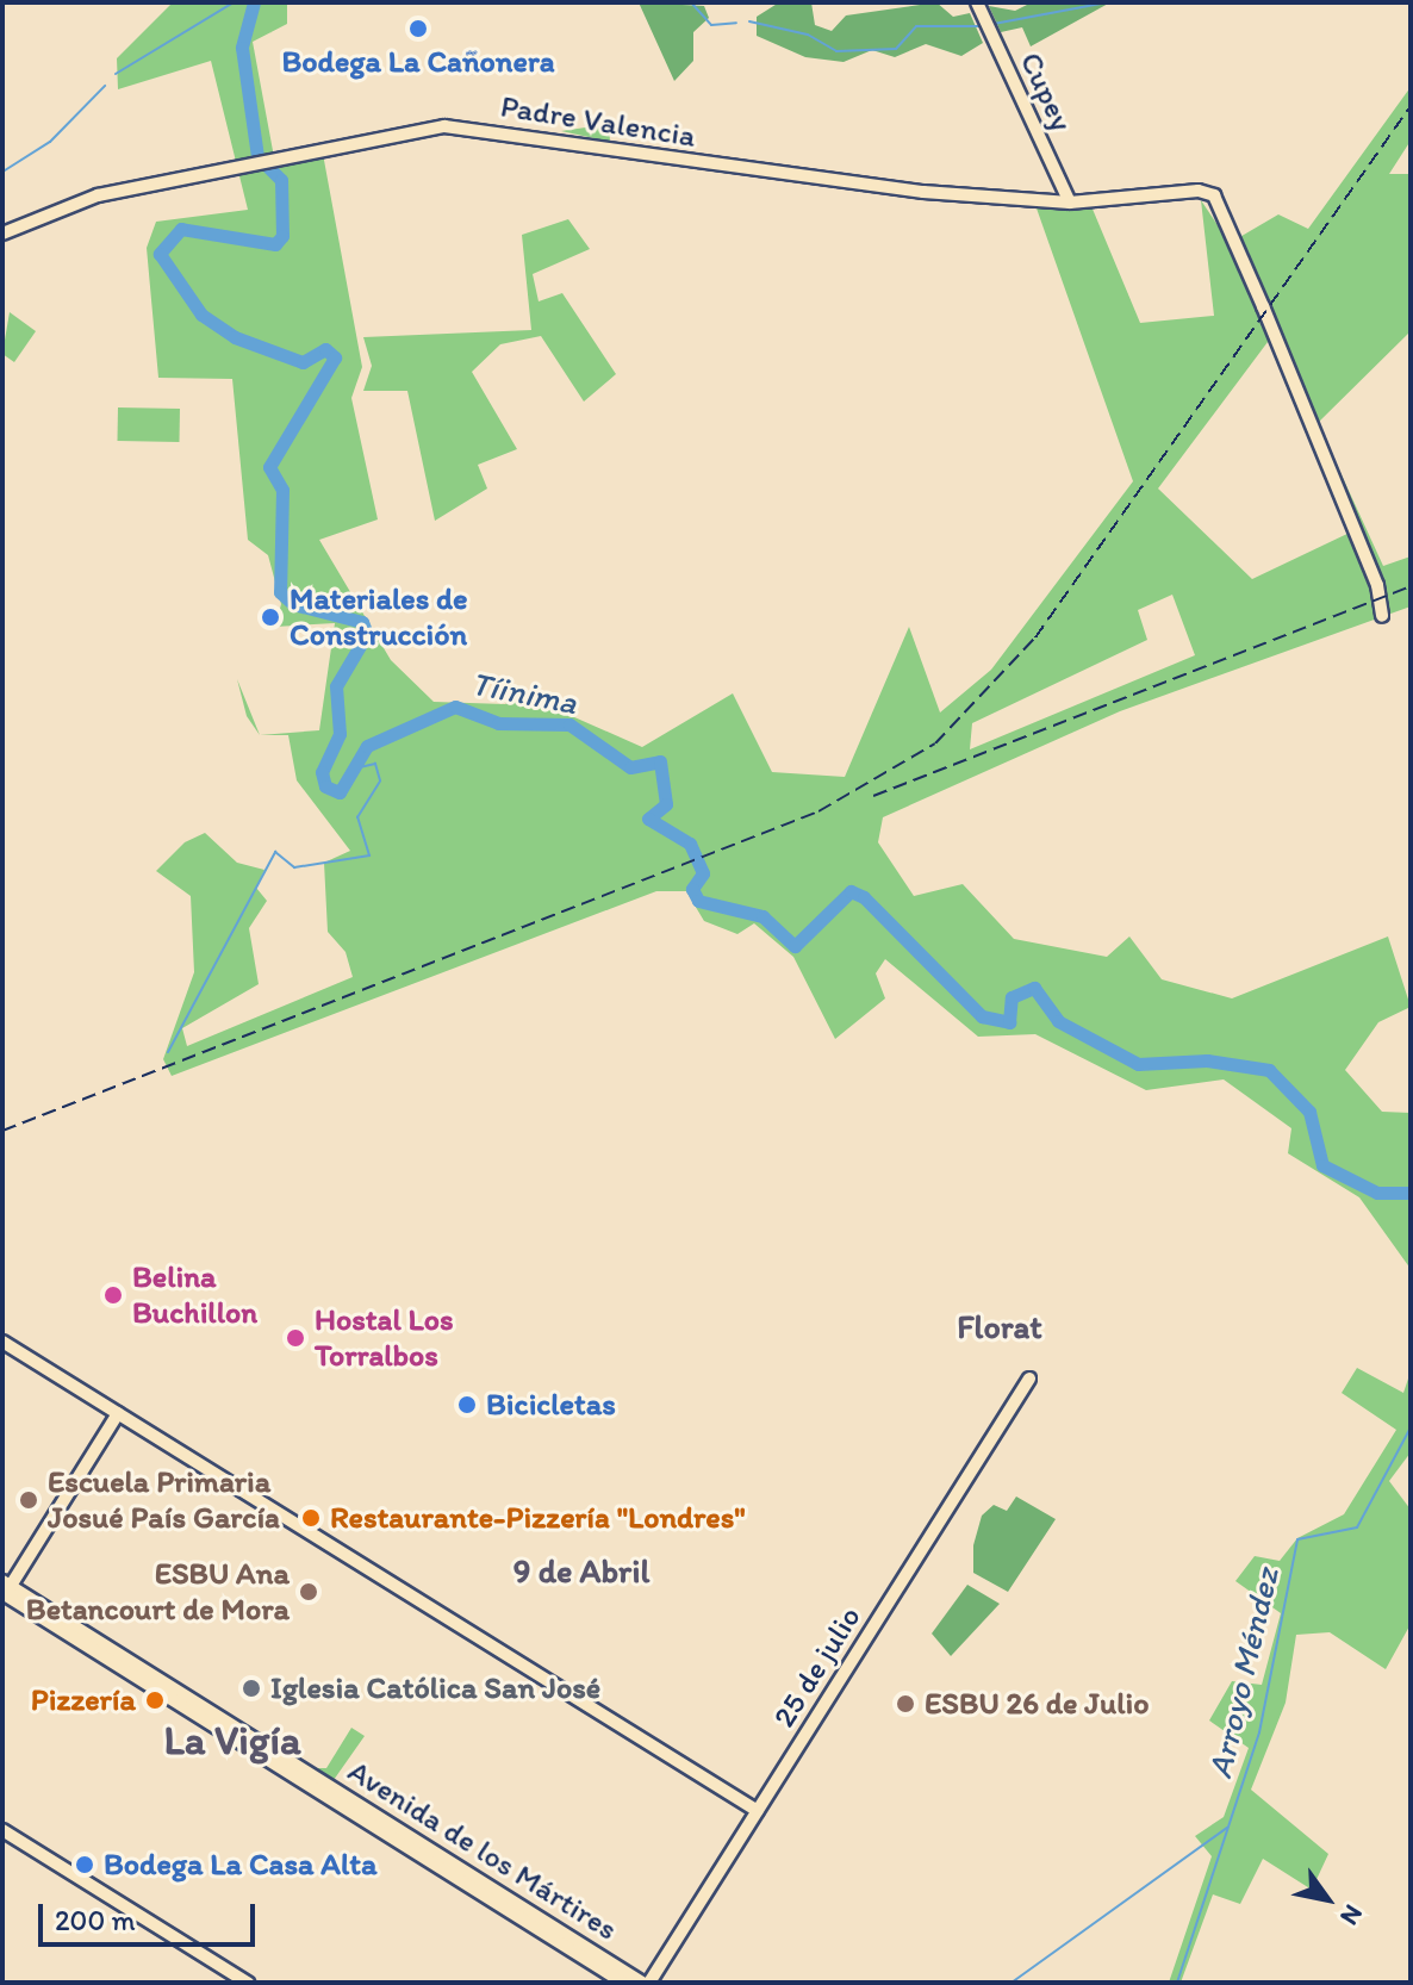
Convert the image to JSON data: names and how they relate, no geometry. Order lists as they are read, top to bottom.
{
  "streets": {
    "street": [
      "Cupey",
      "Padre Valencia",
      "25 de julio",
      "Avenida de los Mártires"
    ]
  },
  "crossings": [
    ["Cupey", "Padre Valencia"],
    ["25 de julio", "Avenida de los Mártires"]
  ],
  "districts": ["Florat", "9 de Abril", "La Vigía"],
  "water": ["Tíinima", "Arroyo Méndez"],
  "places": [
    "Bodega La Cañonera",
    "Materiales de Construcción",
    "Belina Buchillon",
    "Hostal Los Torralbos",
    "Bicicletas",
    "Escuela Primaria Josué País García",
    "Restaurante-Pizzería \"Londres\"",
    "ESBU Ana Betancourt de Mora",
    "Iglesia Católica San José",
    "Pizzería",
    "ESBU 26 de Julio",
    "Bodega La Casa Alta"
  ],
  "scale_bar": "200 m",
  "north": "bottom right"
}
